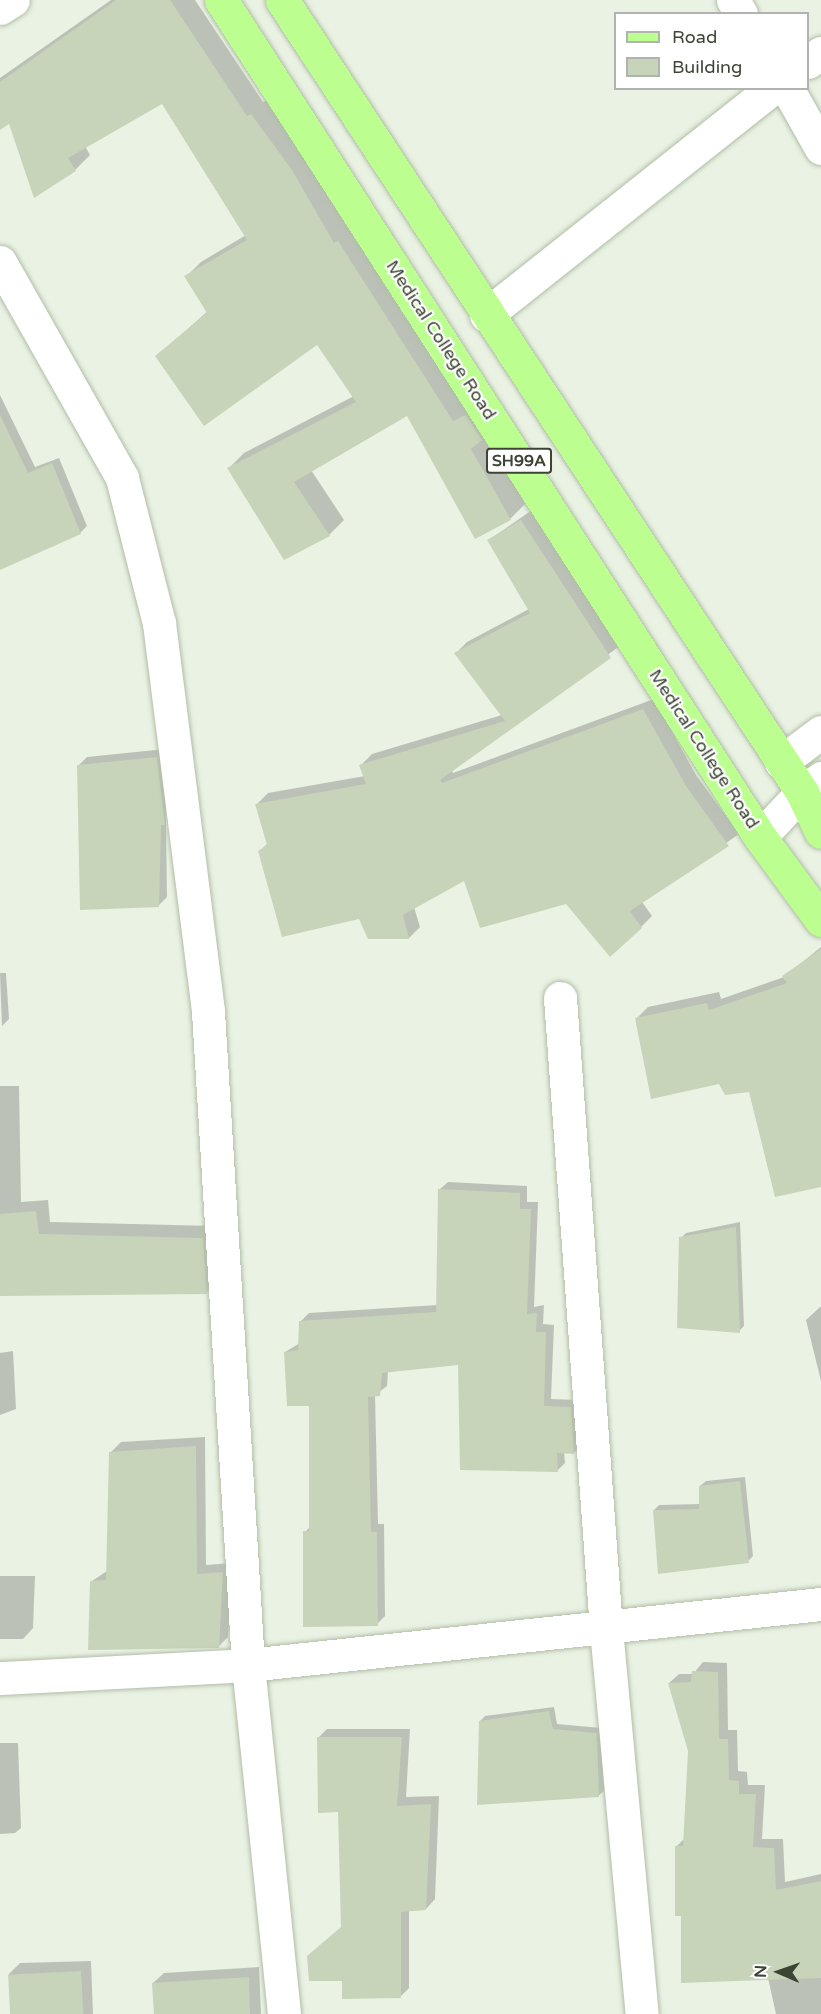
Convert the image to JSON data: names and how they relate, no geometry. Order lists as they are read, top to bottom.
{
  "streets": {
    "main road": ["Medical College Road", "SH99A"]
  },
  "legend": ["Road", "Building"],
  "north": "left"
}
